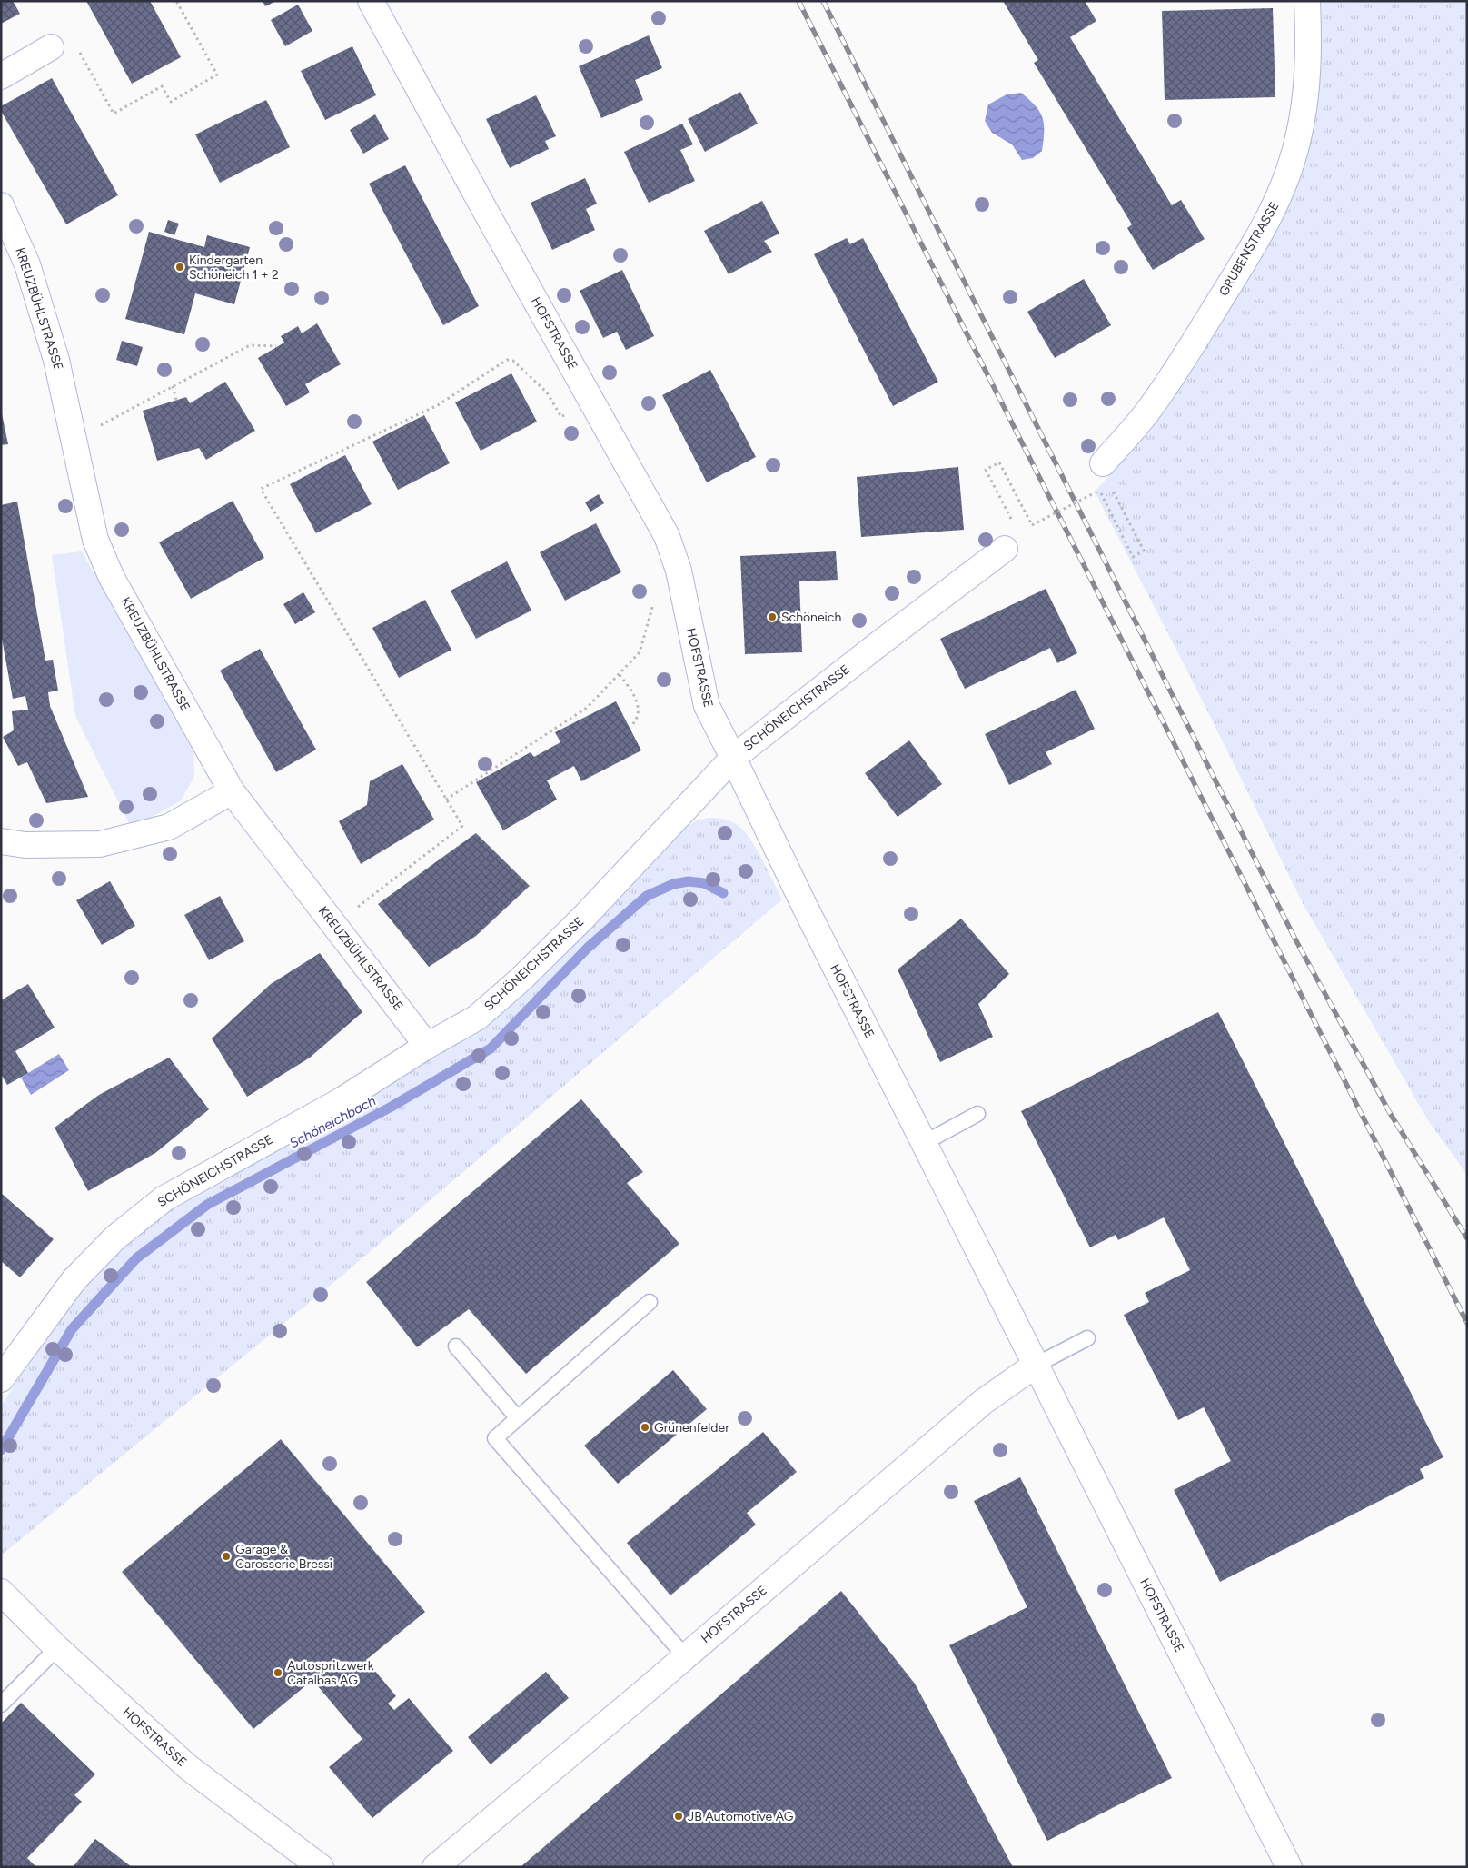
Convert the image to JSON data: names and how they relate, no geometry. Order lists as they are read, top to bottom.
{
  "streets": {
    "street": [
      "GRUBENSTRASSE",
      "KREUZBÜHLSTRASSE",
      "HOFSTRASSE",
      "SCHÖNEICHSTRASSE"
    ]
  },
  "crossings": [
    ["KREUZBÜHLSTRASSE", "SCHÖNEICHSTRASSE"],
    ["HOFSTRASSE", "SCHÖNEICHSTRASSE"]
  ],
  "water": ["Schöneichbach"],
  "places": [
    "Kindergarten Schöneich 1 + 2",
    "Schöneich",
    "Grünenfelder",
    "Garage & Carosserie Bressi",
    "Autospritzwerk Catalbas AG",
    "JB Automotive AG"
  ]
}
